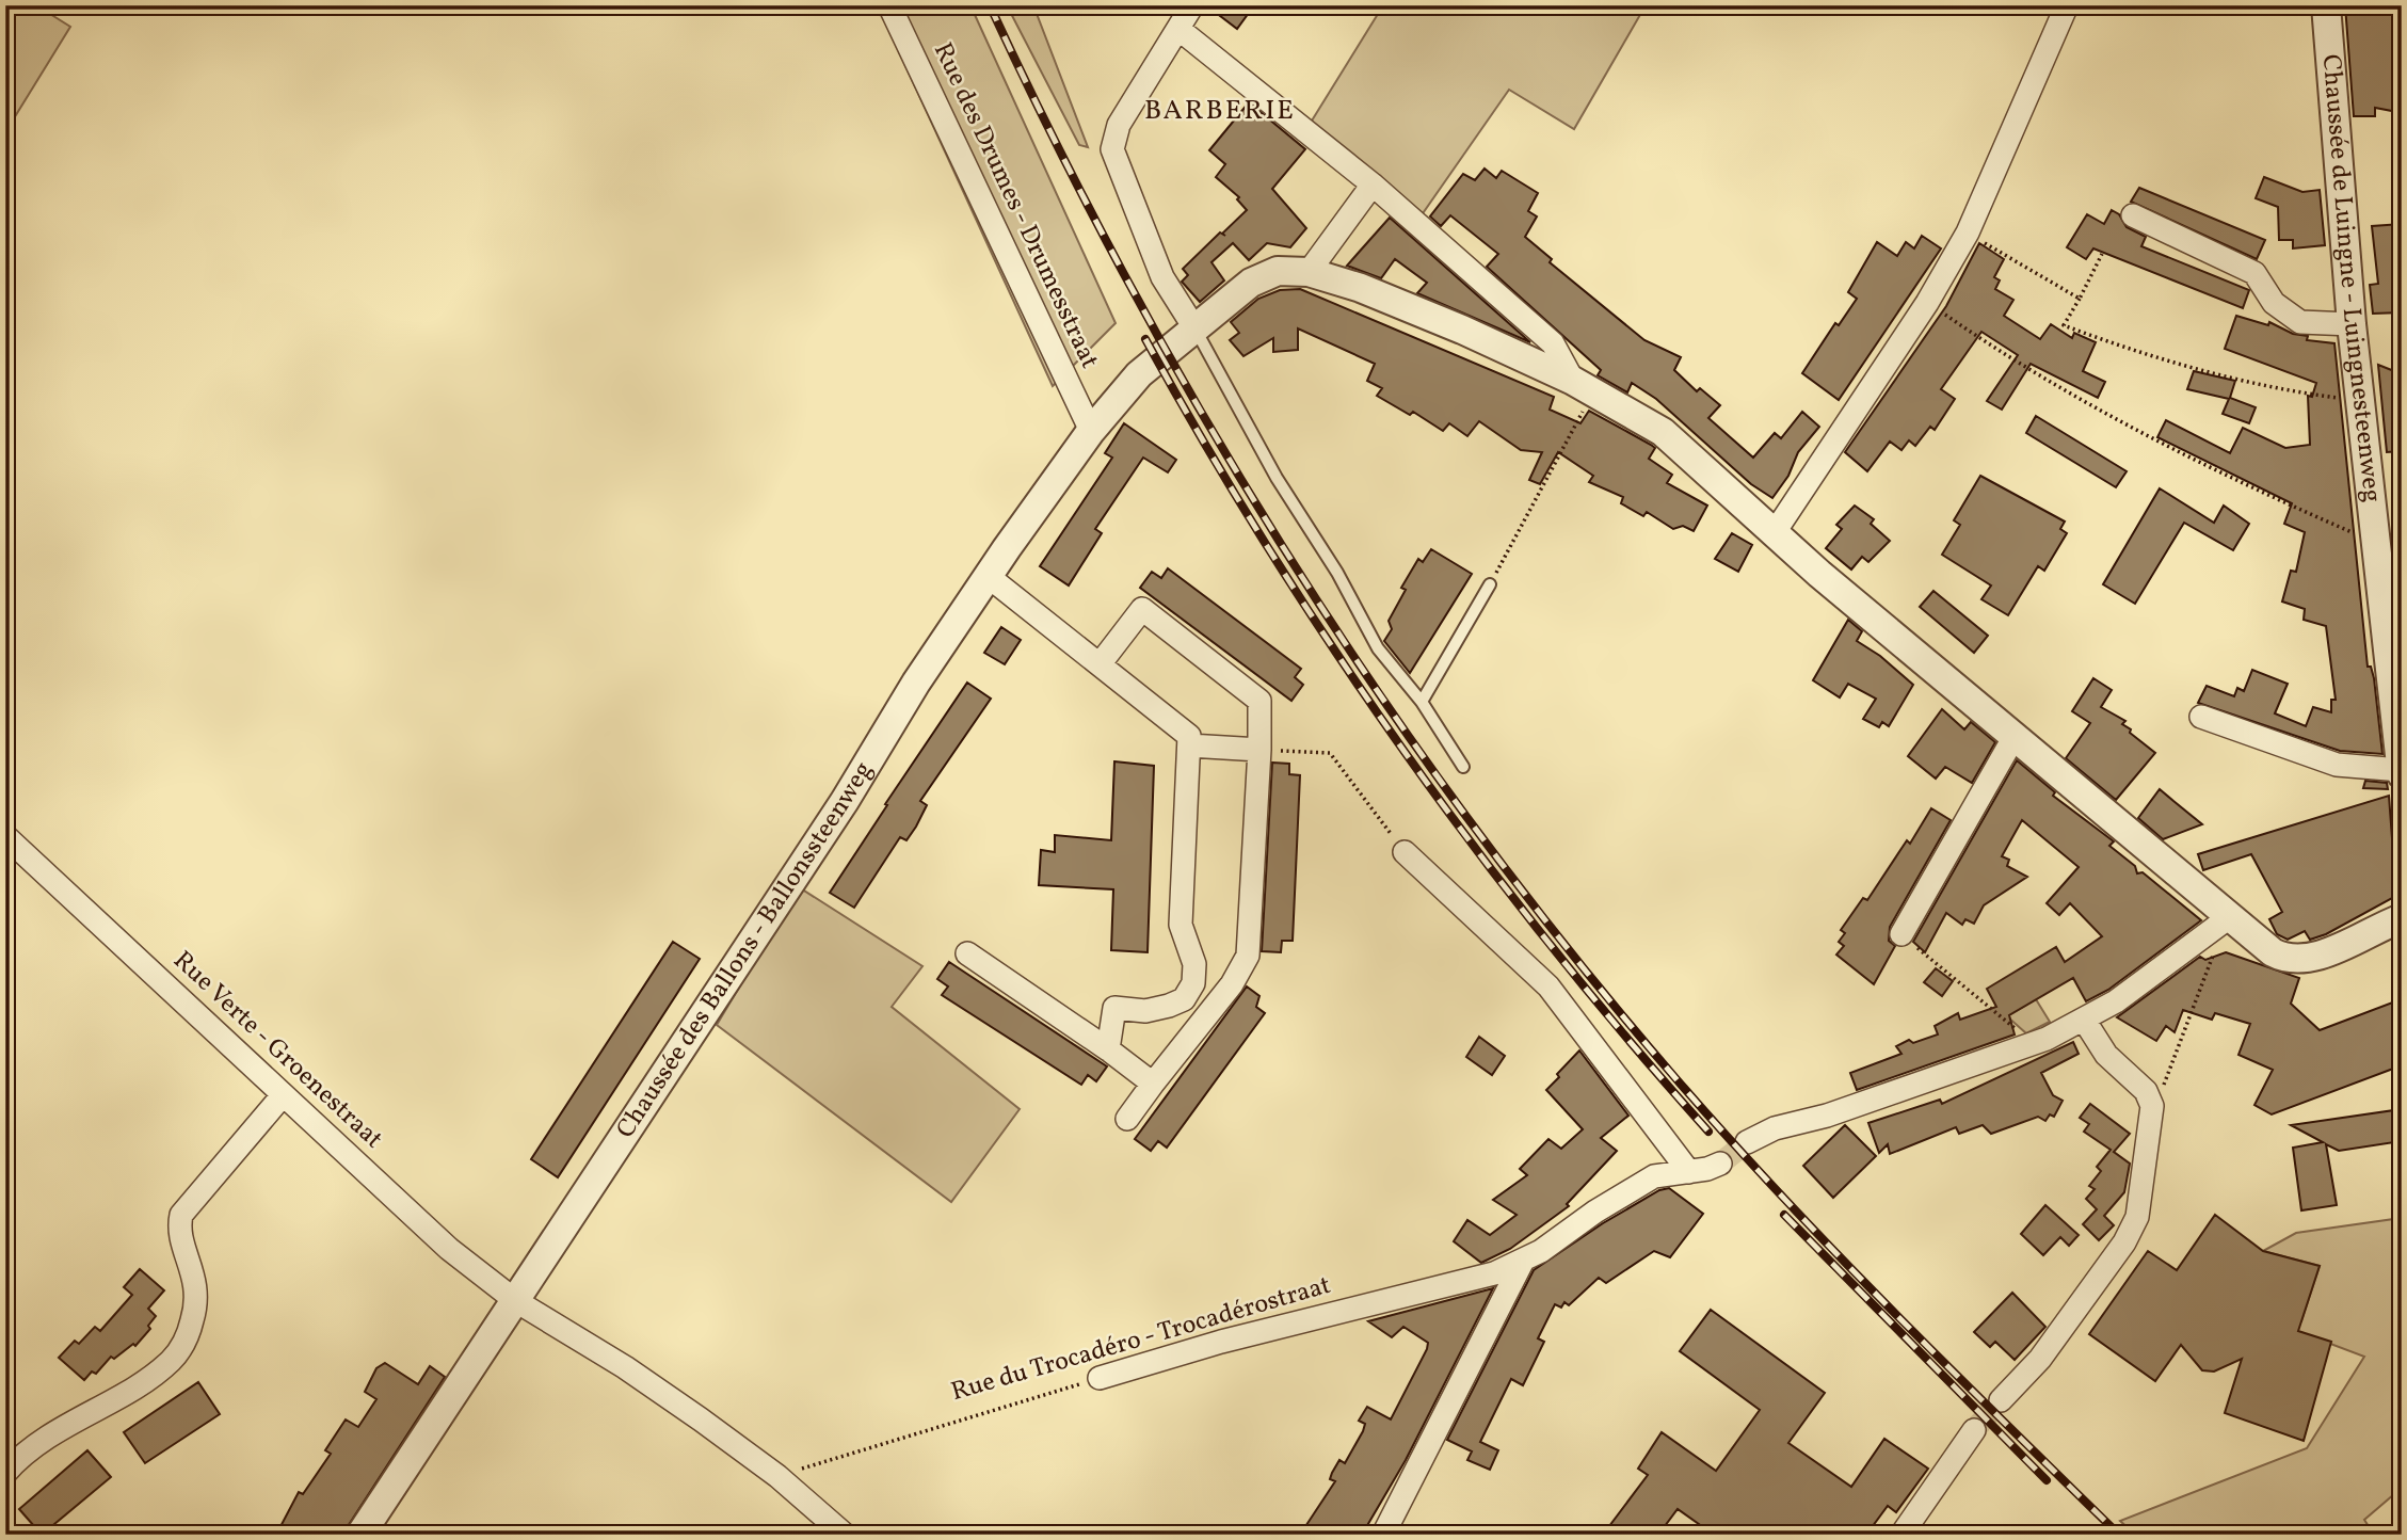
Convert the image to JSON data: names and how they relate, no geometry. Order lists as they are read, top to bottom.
{
  "streets": {
    "street": [
      "Rue des Drumes - Drumesstraat",
      "Chaussée de Luingne - Luingnesteenweg",
      "Chaussée des Ballons - Ballonssteenweg",
      "Rue Verte - Groenestraat",
      "Rue du Trocadéro - Trocadérostraat"
    ]
  },
  "crossings": [
    ["Rue des Drumes - Drumesstraat", "Chaussée des Ballons - Ballonssteenweg"],
    ["Chaussée des Ballons - Ballonssteenweg", "Rue Verte - Groenestraat"],
    ["Rue Verte - Groenestraat", "Rue du Trocadéro - Trocadérostraat"]
  ],
  "districts": ["BARBERIE"]
}
